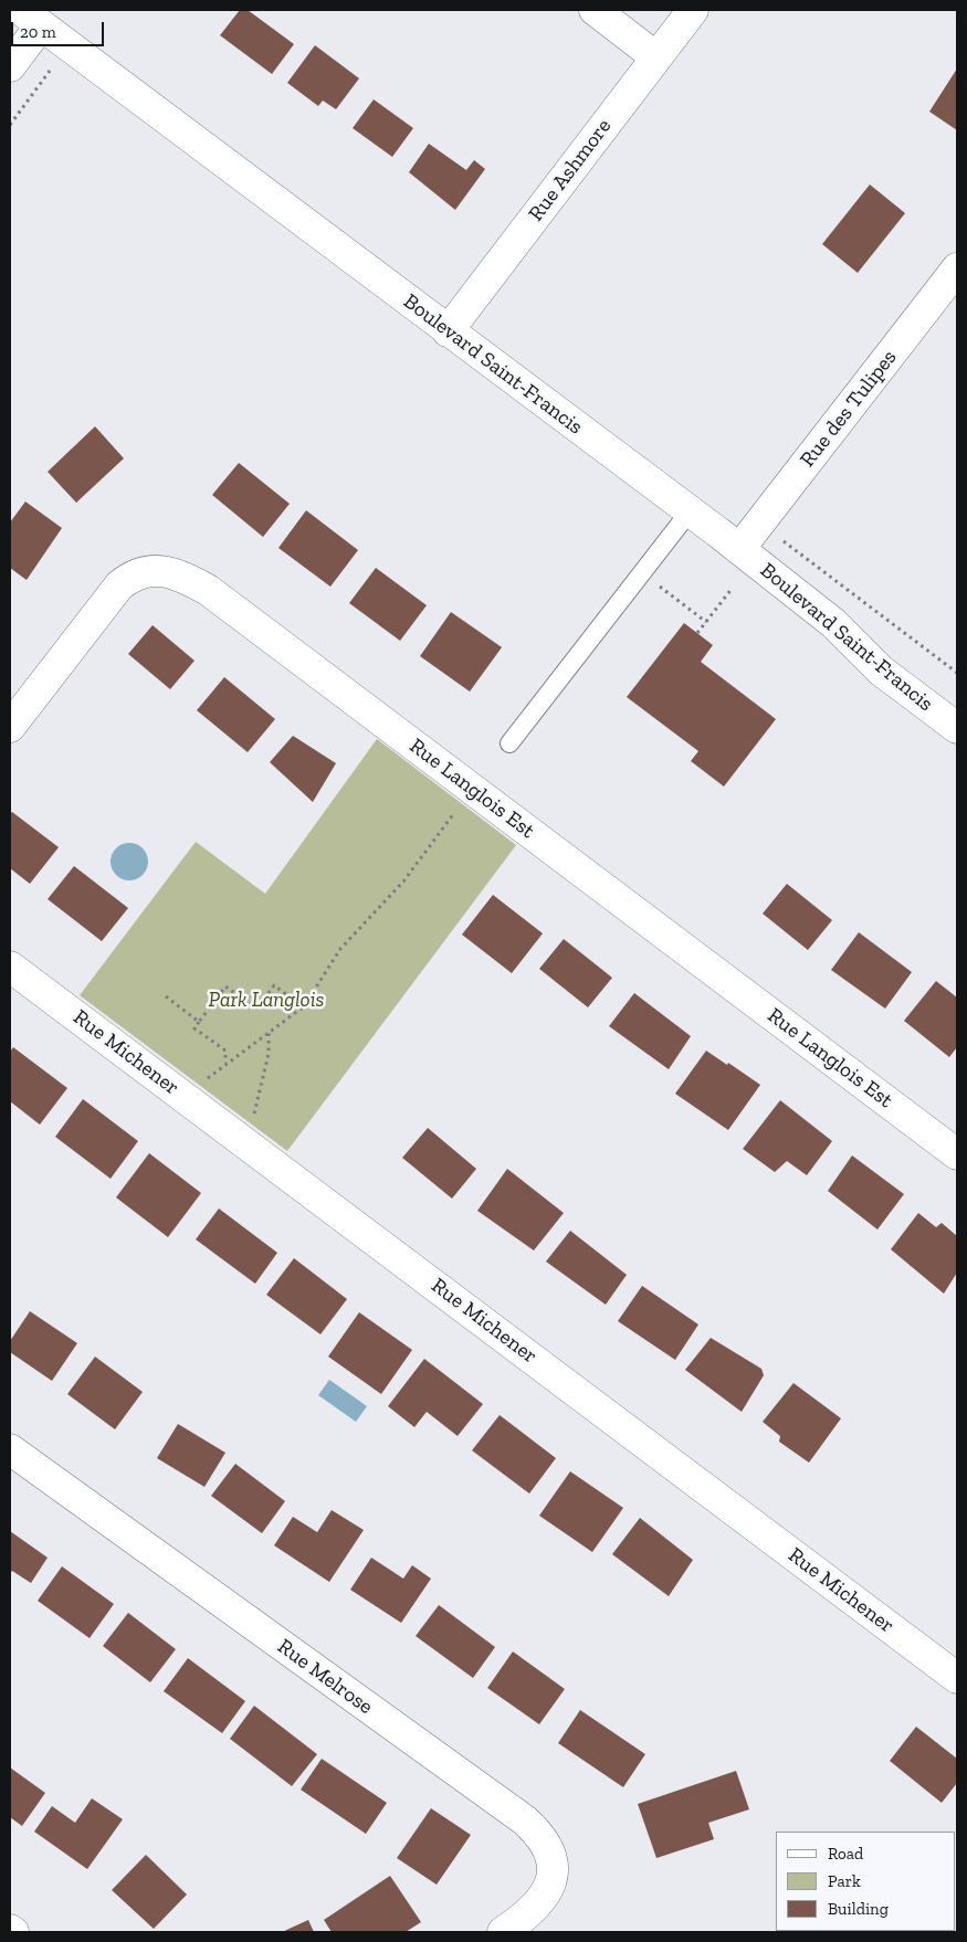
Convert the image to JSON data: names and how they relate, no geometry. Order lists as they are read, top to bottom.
{
  "streets": {
    "street": [
      "Rue Ashmore",
      "Boulevard Saint-Francis",
      "Rue des Tulipes",
      "Rue Langlois Est",
      "Rue Michener",
      "Rue Melrose"
    ]
  },
  "crossings": [
    ["Rue Ashmore", "Boulevard Saint-Francis"],
    ["Boulevard Saint-Francis", "Rue des Tulipes"]
  ],
  "parks": ["Park Langlois"],
  "legend": ["Road", "Park", "Building"],
  "scale_bar": "20 m"
}
